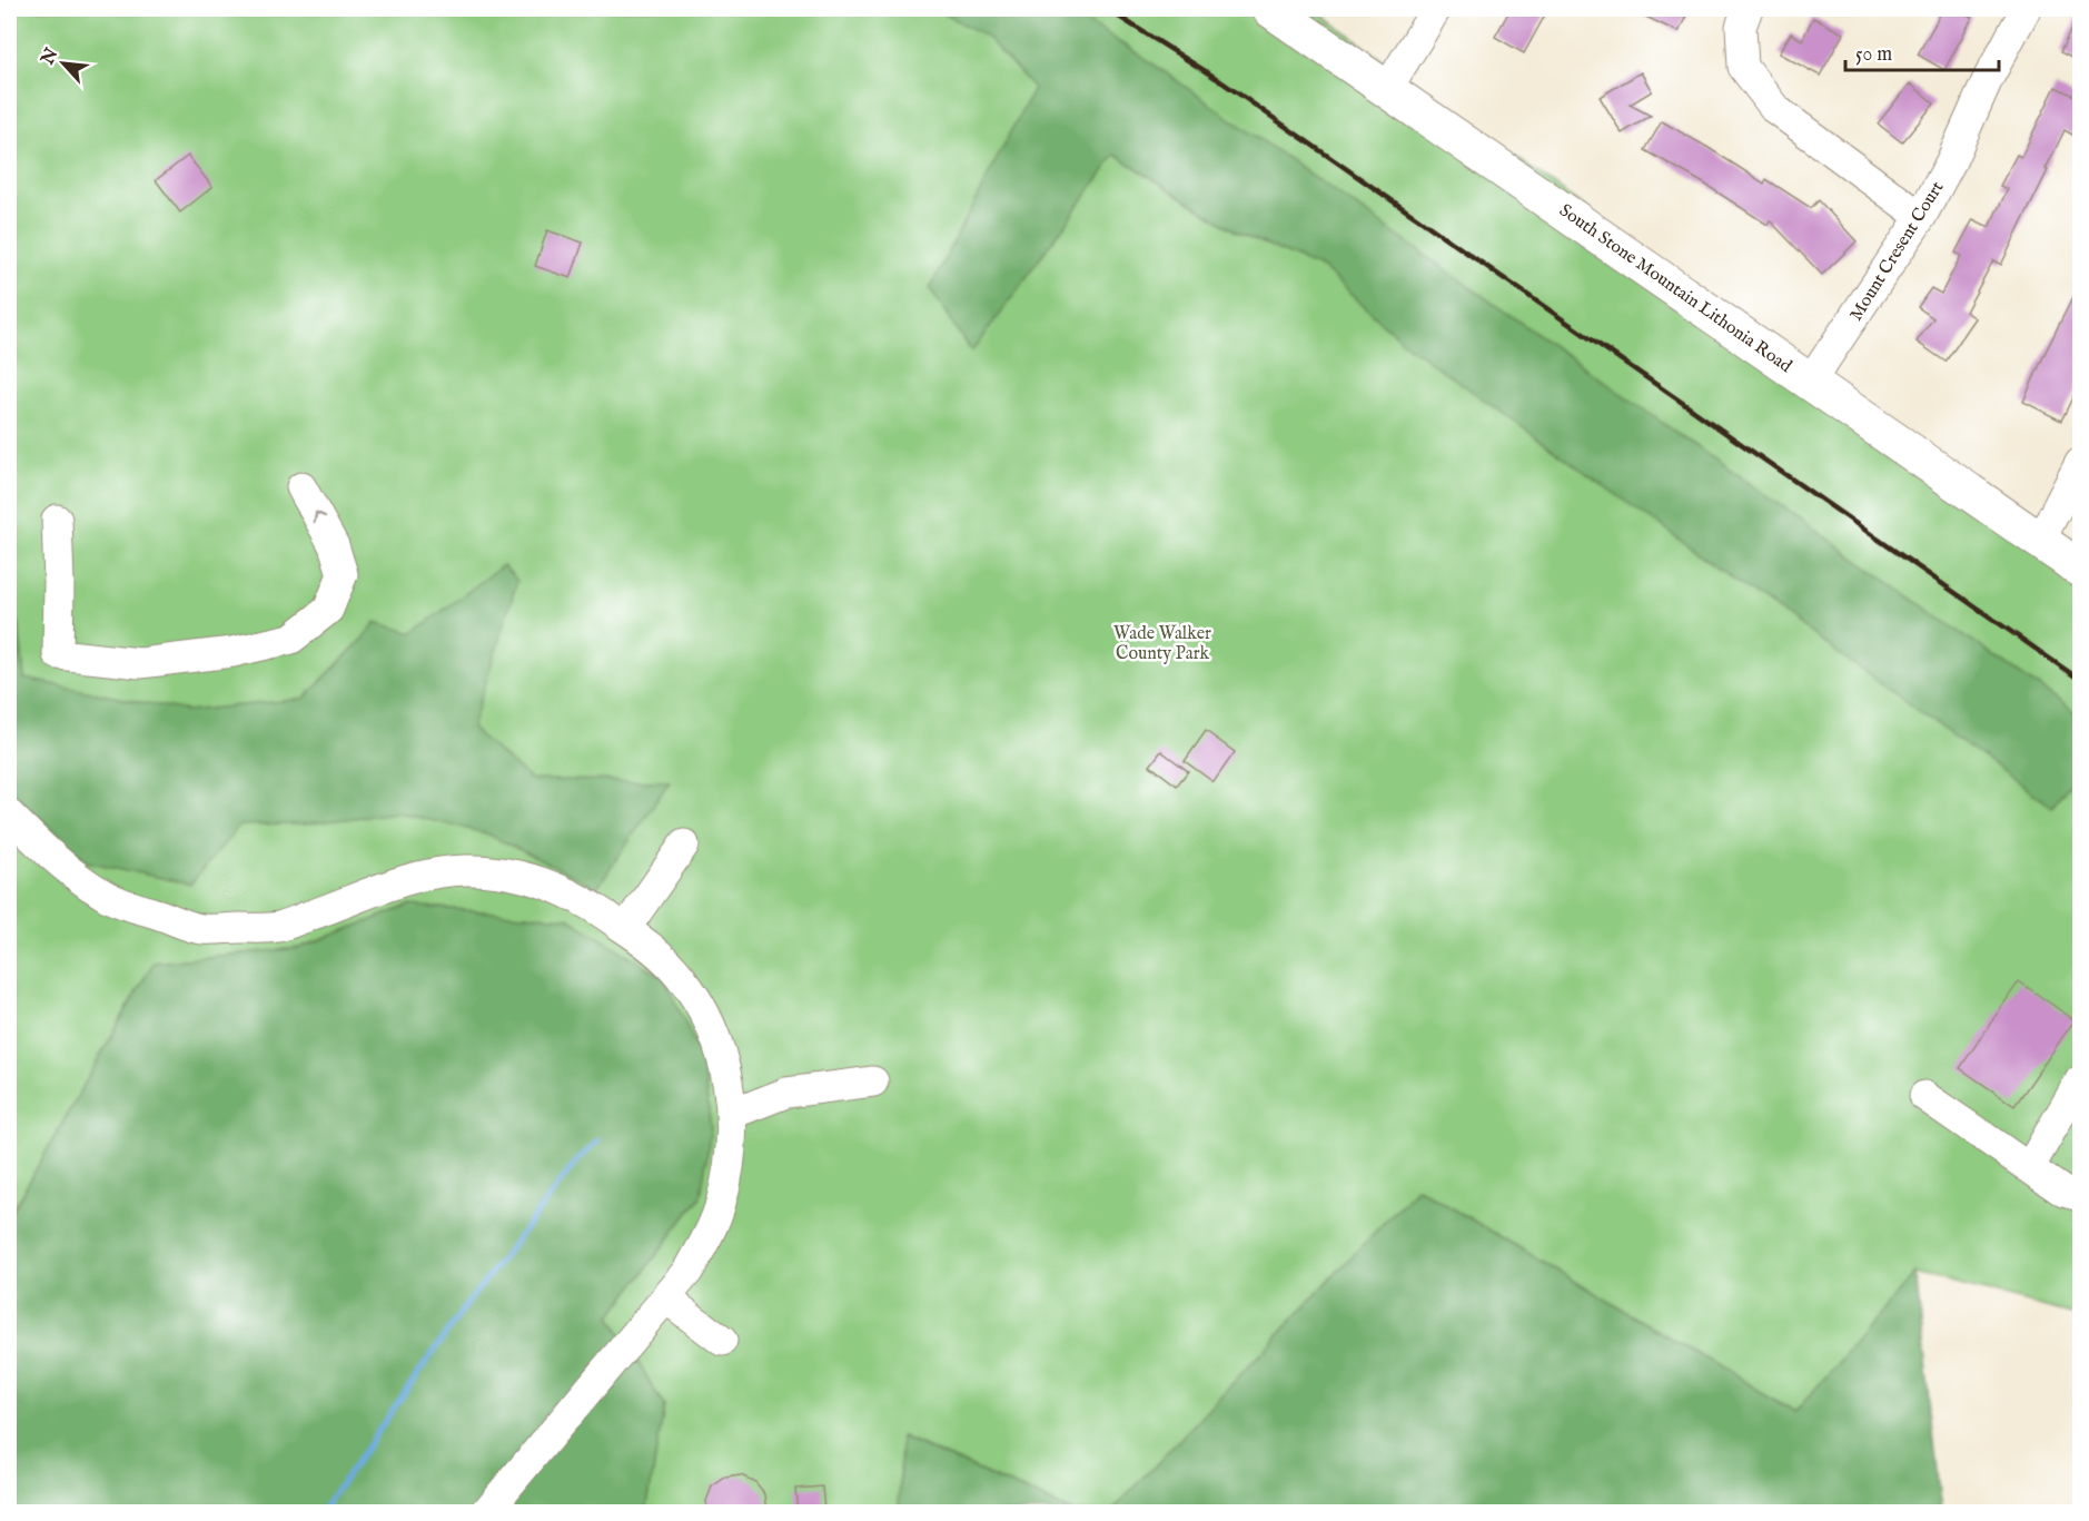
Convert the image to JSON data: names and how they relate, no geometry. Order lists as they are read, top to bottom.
{
  "streets": {
    "main road": ["South Stone Mountain Lithonia Road"],
    "street": ["Mount Cresent Court"]
  },
  "crossings": [
    ["Mount Cresent Court", "South Stone Mountain Lithonia Road"]
  ],
  "parks": ["Wade Walker County Park"],
  "scale_bar": "50 m",
  "north": "top left"
}
